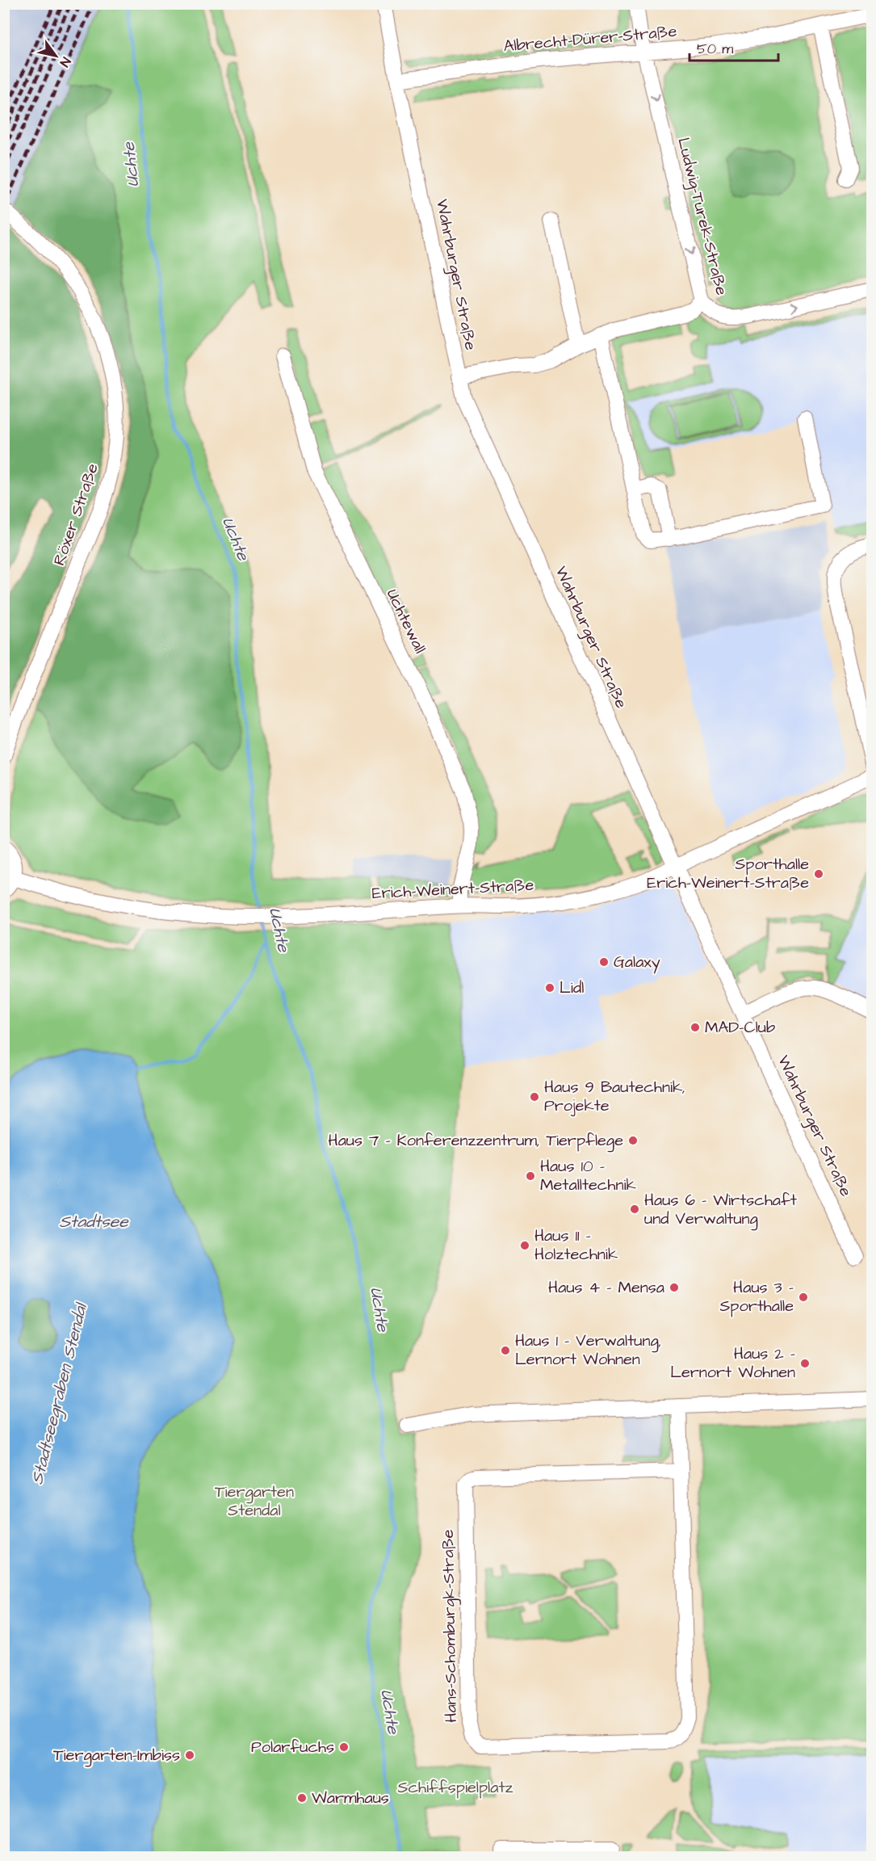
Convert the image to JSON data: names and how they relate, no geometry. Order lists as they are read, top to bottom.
{
  "streets": {
    "street": [
      "Albrecht-Dürer-Straße",
      "Ludwig-Turek-Straße",
      "Wahrburger Straße",
      "Röxer Straße",
      "Uchtewall",
      "Erich-Weinert-Straße",
      "Hans-Schomburgk-Straße"
    ]
  },
  "crossings": [
    ["Albrecht-Dürer-Straße", "Ludwig-Turek-Straße"],
    ["Albrecht-Dürer-Straße", "Wahrburger Straße"],
    ["Wahrburger Straße", "Erich-Weinert-Straße"],
    ["Uchtewall", "Erich-Weinert-Straße"]
  ],
  "water": ["Uchte", "Stadtsee", "Stadtseegraben Stendal"],
  "parks": ["Tiergarten Stendal", "Schiffspielplatz"],
  "places": [
    "Sporthalle Erich-Weinert-Straße",
    "Galaxy",
    "Lidl",
    "MAD-Club",
    "Haus 9 Bautechnik, Projekte",
    "Haus 7 - Konferenzzentrum, Tierpflege",
    "Haus 10 - Metalltechnik",
    "Haus 6 - Wirtschaft und Verwaltung",
    "Haus 11 - Holztechnik",
    "Haus 4 - Mensa",
    "Haus 3 - Sporthalle",
    "Haus 1 - Verwaltung, Lernort Wohnen",
    "Haus 2 - Lernort Wohnen",
    "Polarfuchs",
    "Tiergarten-Imbiss",
    "Warmhaus"
  ],
  "scale_bar": "50 m",
  "north": "bottom right"
}
